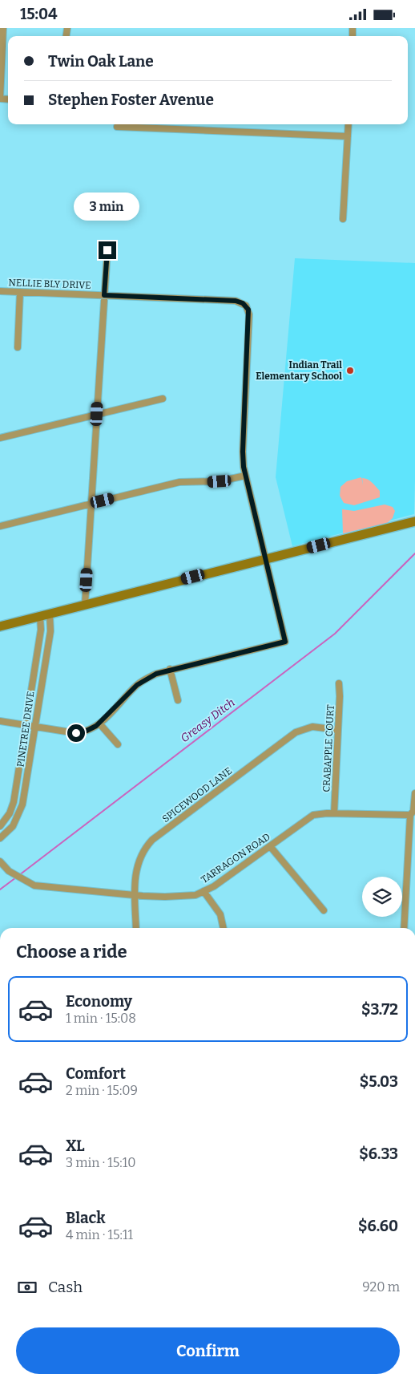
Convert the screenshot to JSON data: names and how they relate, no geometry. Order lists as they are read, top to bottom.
{
  "streets": {
    "street": [
      "NELLIE BLY DRIVE",
      "PINETREE DRIVE",
      "CRABAPPLE COURT",
      "SPICEWOOD LANE",
      "TARRAGON ROAD"
    ]
  },
  "crossings": [
    ["CRABAPPLE COURT", "SPICEWOOD LANE"],
    ["CRABAPPLE COURT", "TARRAGON ROAD"],
    ["SPICEWOOD LANE", "TARRAGON ROAD"]
  ],
  "water": ["Greasy Ditch"],
  "places": ["Indian Trail Elementary School"],
  "page": {
    "status": "15:04",
    "banner": ["Twin Oak Lane", "Stephen Foster Avenue"],
    "bubble": "3 min",
    "heading": "Choose a ride",
    "list": [
      {
        "name": "Economy",
        "note": "1 min · 15:08",
        "value": "$3.72"
      },
      {
        "name": "Comfort",
        "note": "2 min · 15:09",
        "value": "$5.03"
      },
      {
        "name": "XL",
        "note": "3 min · 15:10",
        "value": "$6.33"
      },
      {
        "name": "Black",
        "note": "4 min · 15:11",
        "value": "$6.60"
      }
    ],
    "pay": ["Cash", "920 m"],
    "buttons": "Confirm"
  }
}
